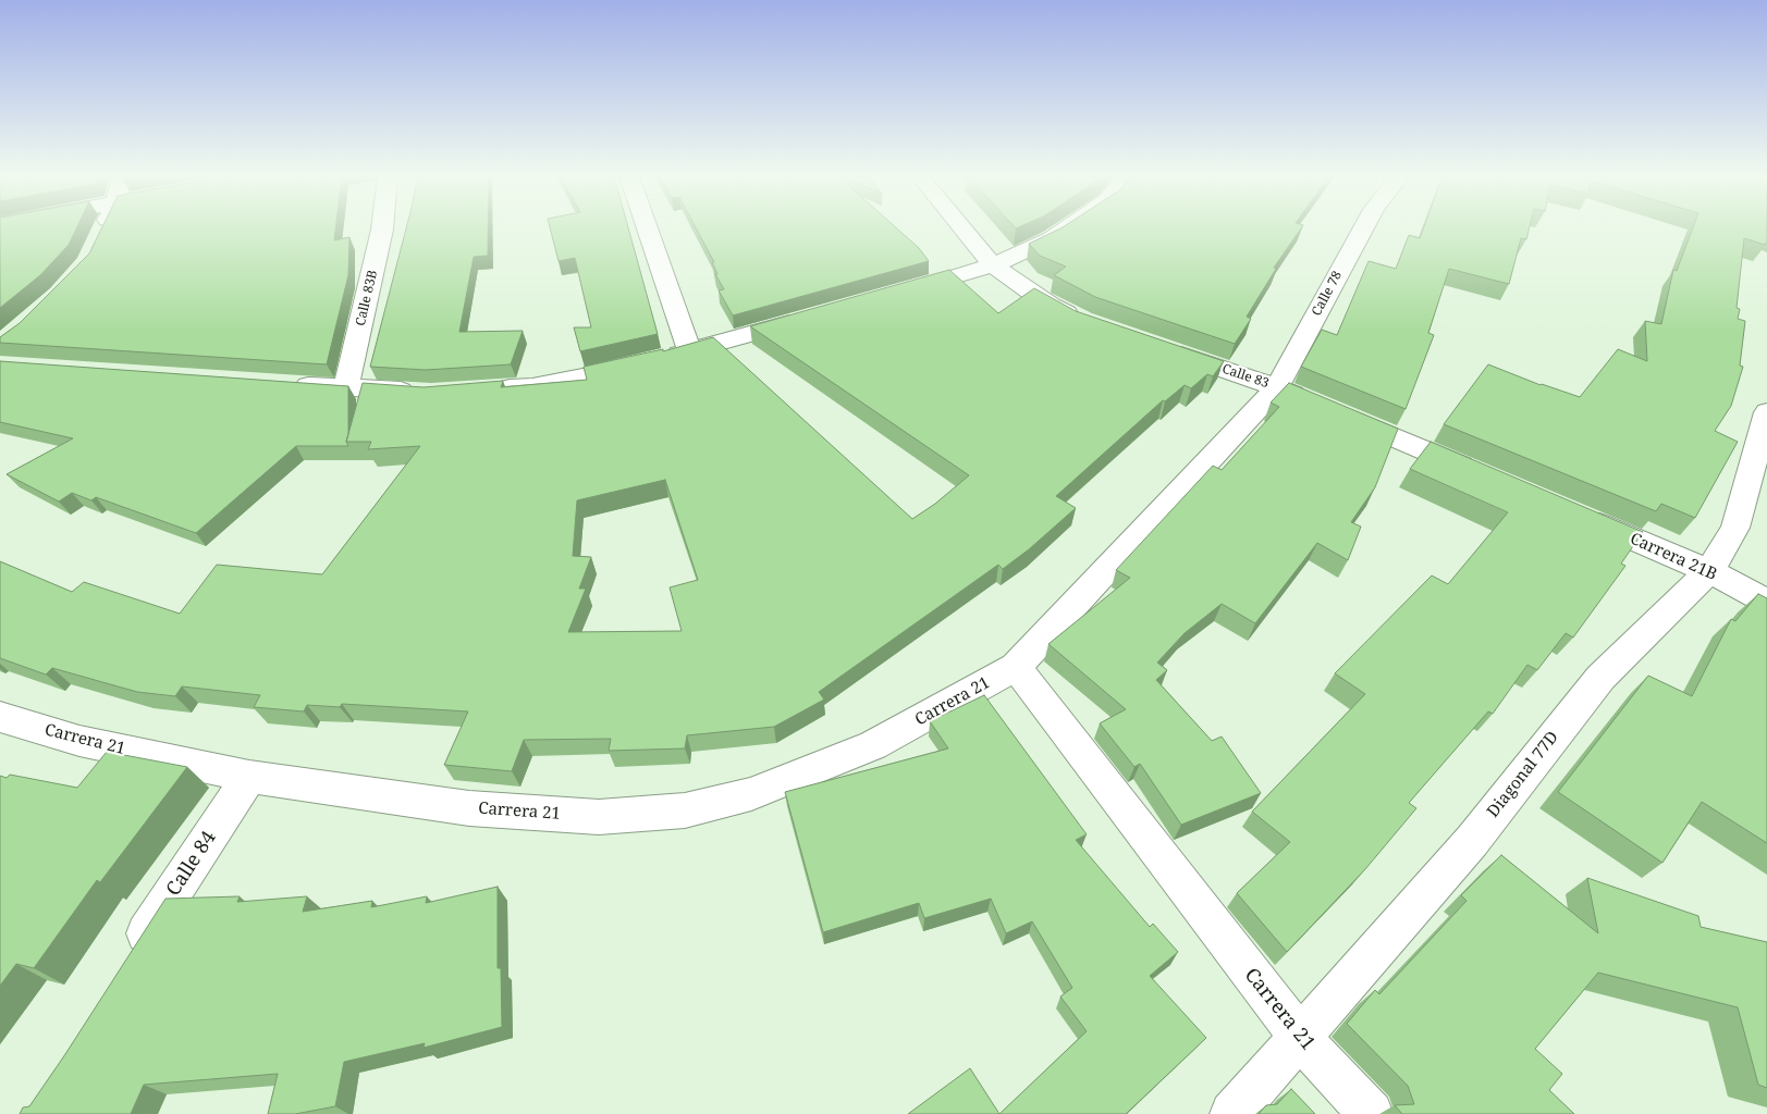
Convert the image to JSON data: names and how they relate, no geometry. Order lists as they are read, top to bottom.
{
  "streets": {
    "street": [
      "Calle 78",
      "Calle 83B",
      "Calle 83",
      "Carrera 21B",
      "Carrera 21",
      "Diagonal 77D",
      "Calle 84"
    ]
  },
  "crossings": [
    ["Calle 78", "Calle 83"],
    ["Calle 78", "Carrera 21"],
    ["Calle 83", "Carrera 21"],
    ["Carrera 21B", "Diagonal 77D"],
    ["Carrera 21", "Diagonal 77D"],
    ["Carrera 21", "Calle 84"]
  ]
}
